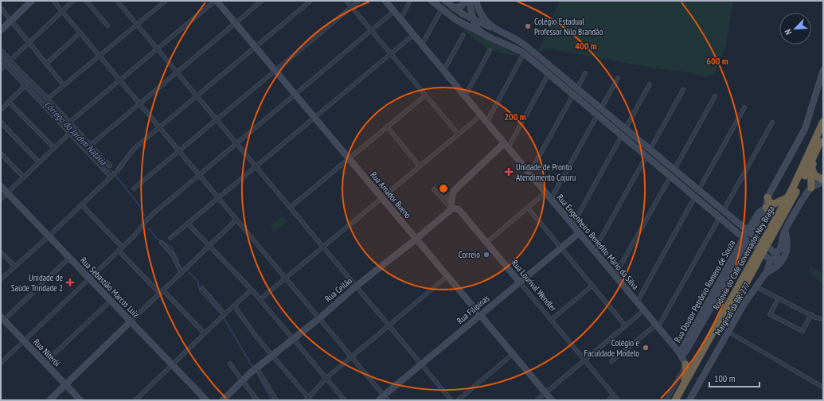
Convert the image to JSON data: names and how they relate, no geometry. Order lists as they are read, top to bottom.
{
  "streets": {
    "highway": ["Rodovia do Café Governador Ney Braga"],
    "street": [
      "Rua Amador Bueno",
      "Rua Engenheiro Benedito Mário da Silva",
      "Rua Lourival Wendler",
      "Rua Sebastião Marcos Luiz",
      "Rua Ceilão",
      "Rua Doutor Petrônio Romero de Souza",
      "Marginal da BR-277",
      "Rua Filipinas",
      "Rua Niterói"
    ]
  },
  "crossings": [
    ["Rua Amador Bueno", "Rua Ceilão"],
    ["Rua Amador Bueno", "Rua Filipinas"],
    ["Rua Engenheiro Benedito Mário da Silva", "Rua Doutor Petrônio Romero de Souza"],
    ["Rua Engenheiro Benedito Mário da Silva", "Rua Filipinas"],
    ["Rua Lourival Wendler", "Rua Ceilão"],
    ["Rua Lourival Wendler", "Rua Filipinas"]
  ],
  "water": ["Córrego do Jardim Natália"],
  "places": {
    "other": ["Colégio Estadual Professor Nilo Brandão", "Correio", "Colégio e Faculdade Modelo"],
    "health": ["Unidade de Pronto Atendimento Cajuru", "Unidade de Saúde Trindade 2"]
  },
  "scale_bar": "100 m",
  "north": "bottom left",
  "rings": ["400 m", "600 m", "200 m"]
}
